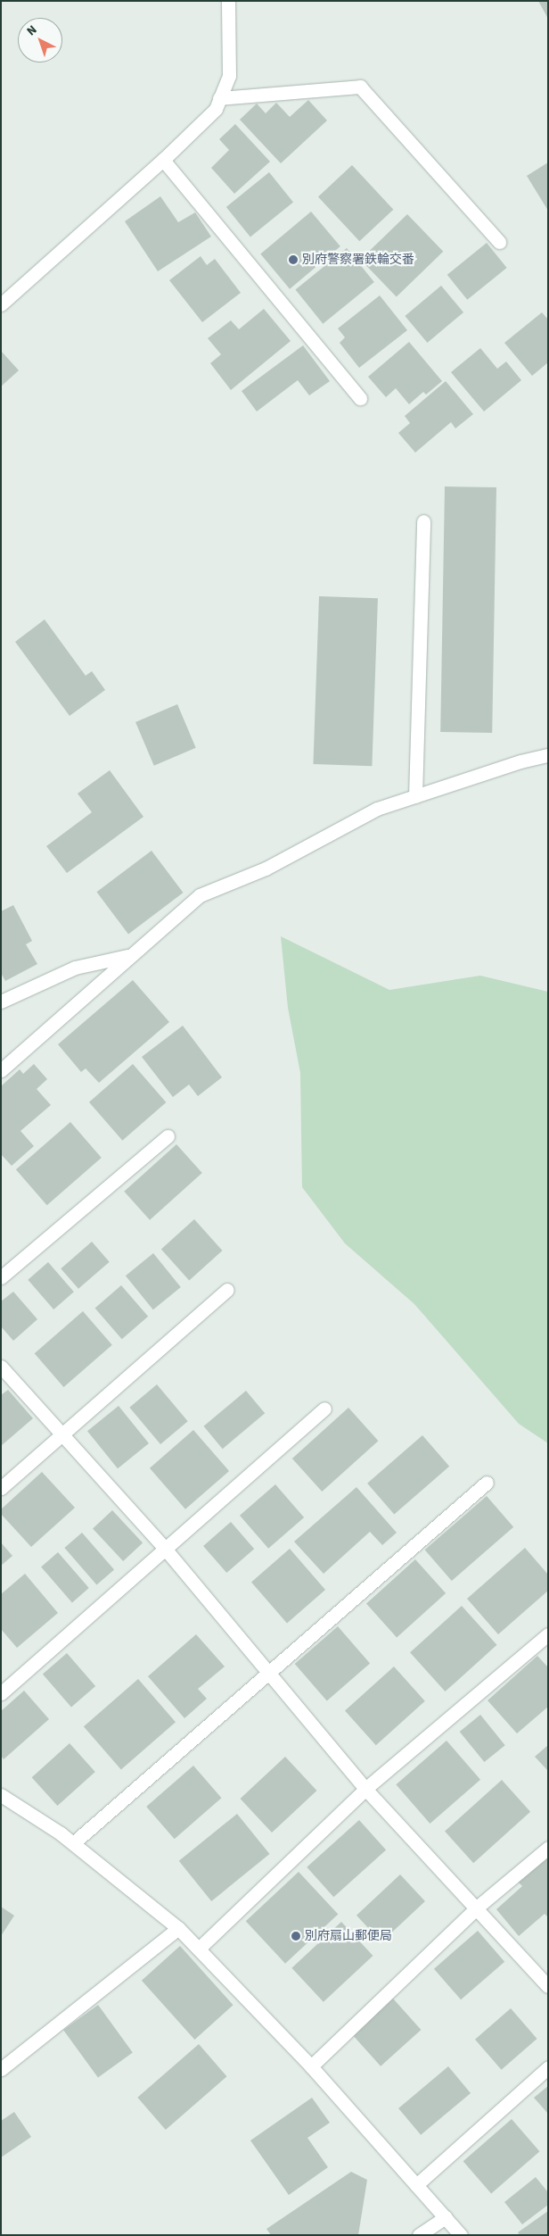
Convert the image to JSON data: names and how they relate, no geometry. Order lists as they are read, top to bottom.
{
  "places": ["別府警察署鉄輪交番", "別府扇山郵便局"],
  "north": "top left"
}
